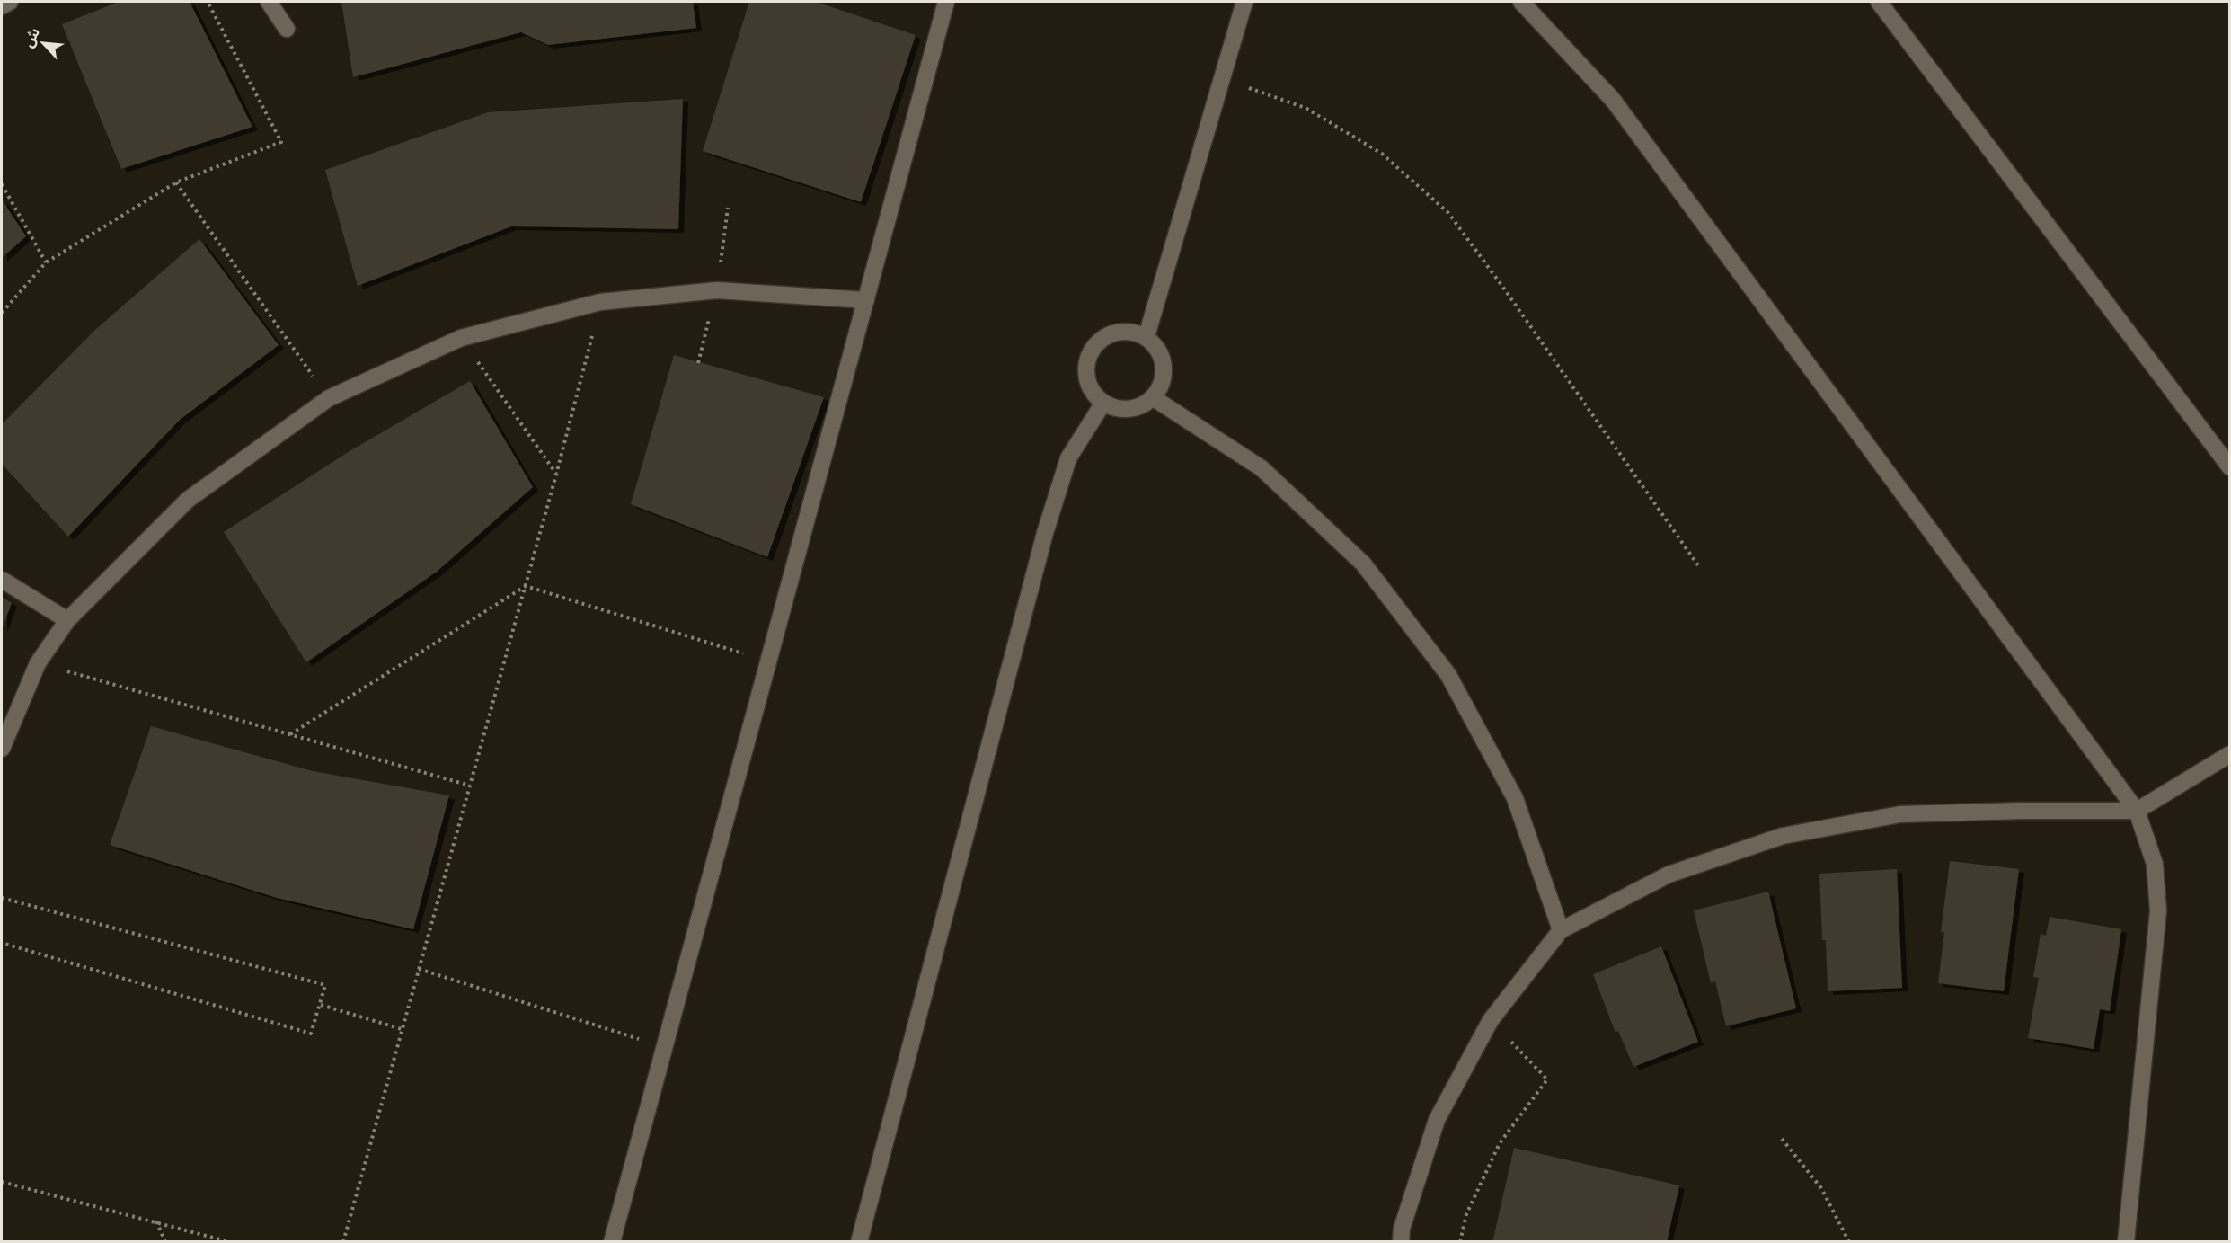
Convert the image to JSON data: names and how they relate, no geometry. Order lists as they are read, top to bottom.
{
  "north": "top left"
}
